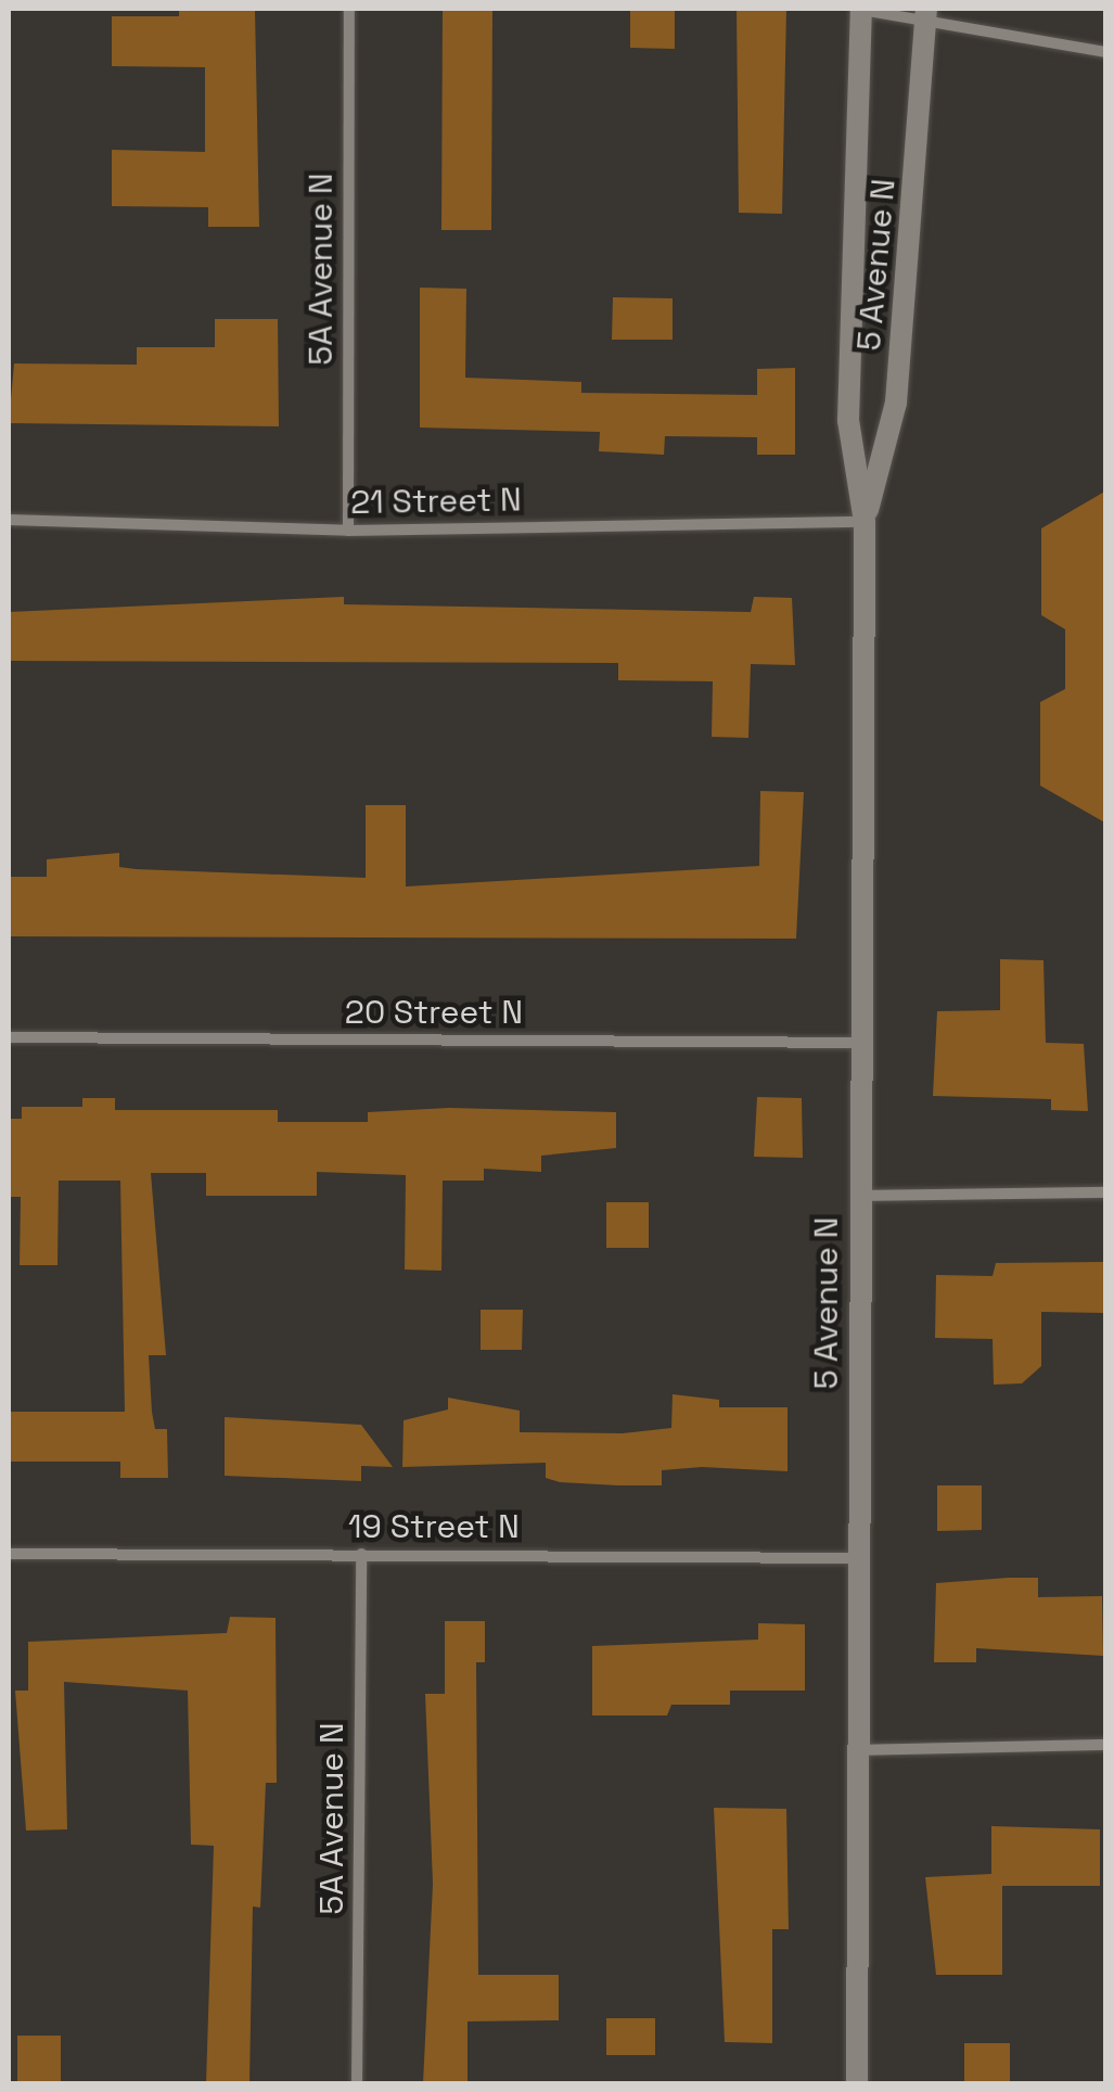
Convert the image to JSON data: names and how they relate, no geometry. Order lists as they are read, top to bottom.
{
  "streets": {
    "main road": ["5 Avenue N"],
    "street": [
      "5A Avenue N",
      "21 Street N",
      "20 Street N",
      "19 Street N"
    ]
  },
  "crossings": [
    ["5 Avenue N", "21 Street N"],
    ["5 Avenue N", "20 Street N"],
    ["5 Avenue N", "19 Street N"],
    ["5A Avenue N", "21 Street N"],
    ["5A Avenue N", "19 Street N"]
  ]
}
